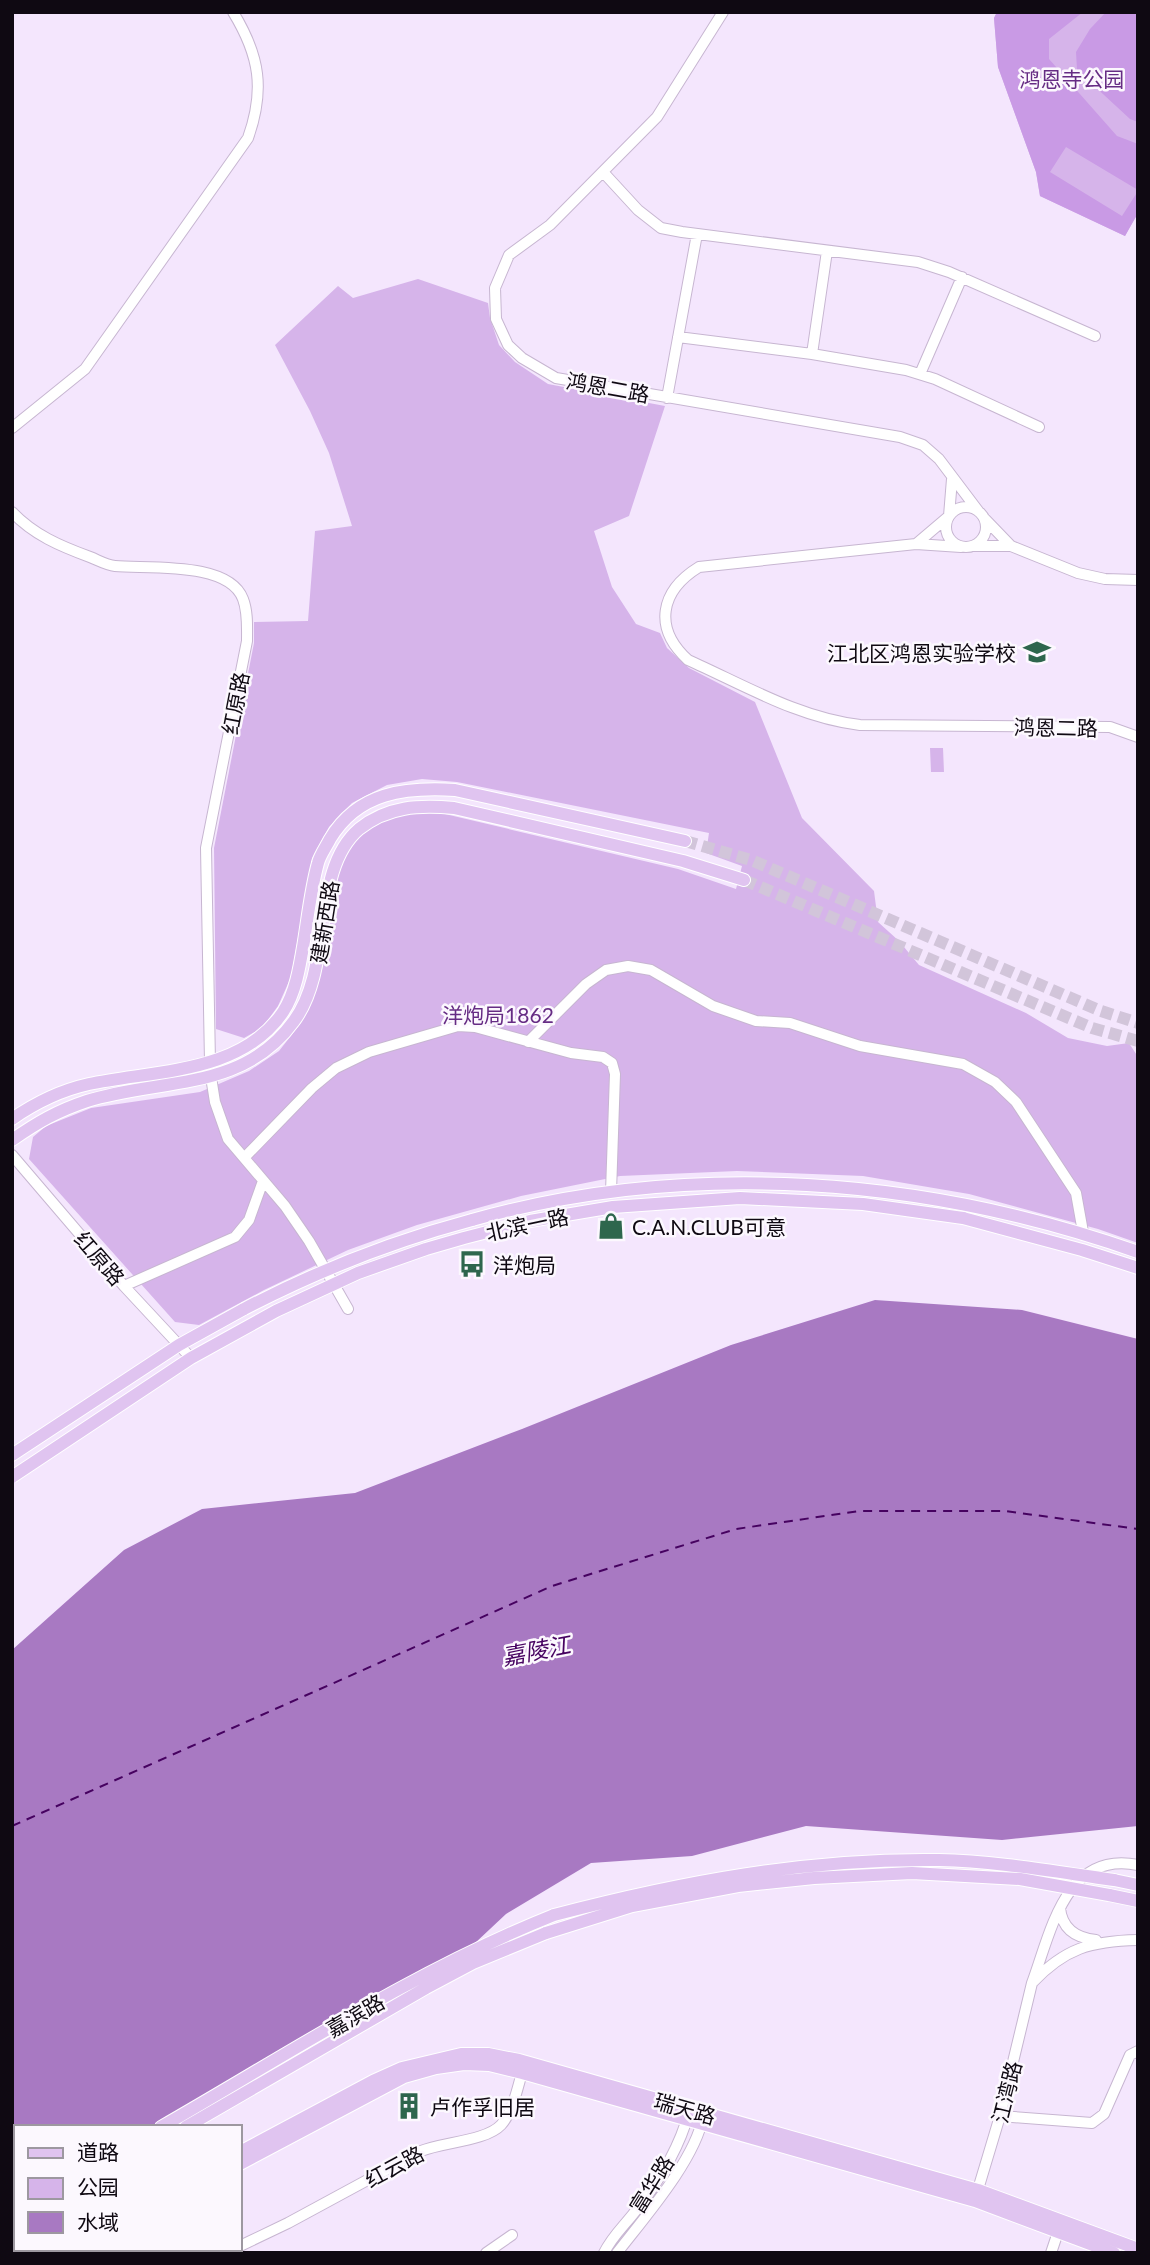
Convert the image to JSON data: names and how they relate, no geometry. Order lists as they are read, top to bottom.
{
  "streets": {
    "main road": [
      "建新西路",
      "北滨一路",
      "嘉滨路",
      "瑞天路"
    ],
    "street": [
      "鸿恩二路",
      "红原路",
      "江湾路",
      "红云路",
      "富华路"
    ]
  },
  "crossings": [
    ["红原路", "建新西路"],
    ["红原路", "北滨一路"],
    ["江湾路", "瑞天路"],
    ["瑞天路", "红云路"],
    ["瑞天路", "富华路"]
  ],
  "water": ["嘉陵江"],
  "parks": ["鸿恩寺公园", "洋炮局1862"],
  "places": {
    "school or university": ["江北区鸿恩实验学校"],
    "shop": ["C.A.N.CLUB可意"],
    "bus stop": ["洋炮局"],
    "building": ["卢作孚旧居"]
  },
  "legend": ["道路", "公园", "水域"]
}
